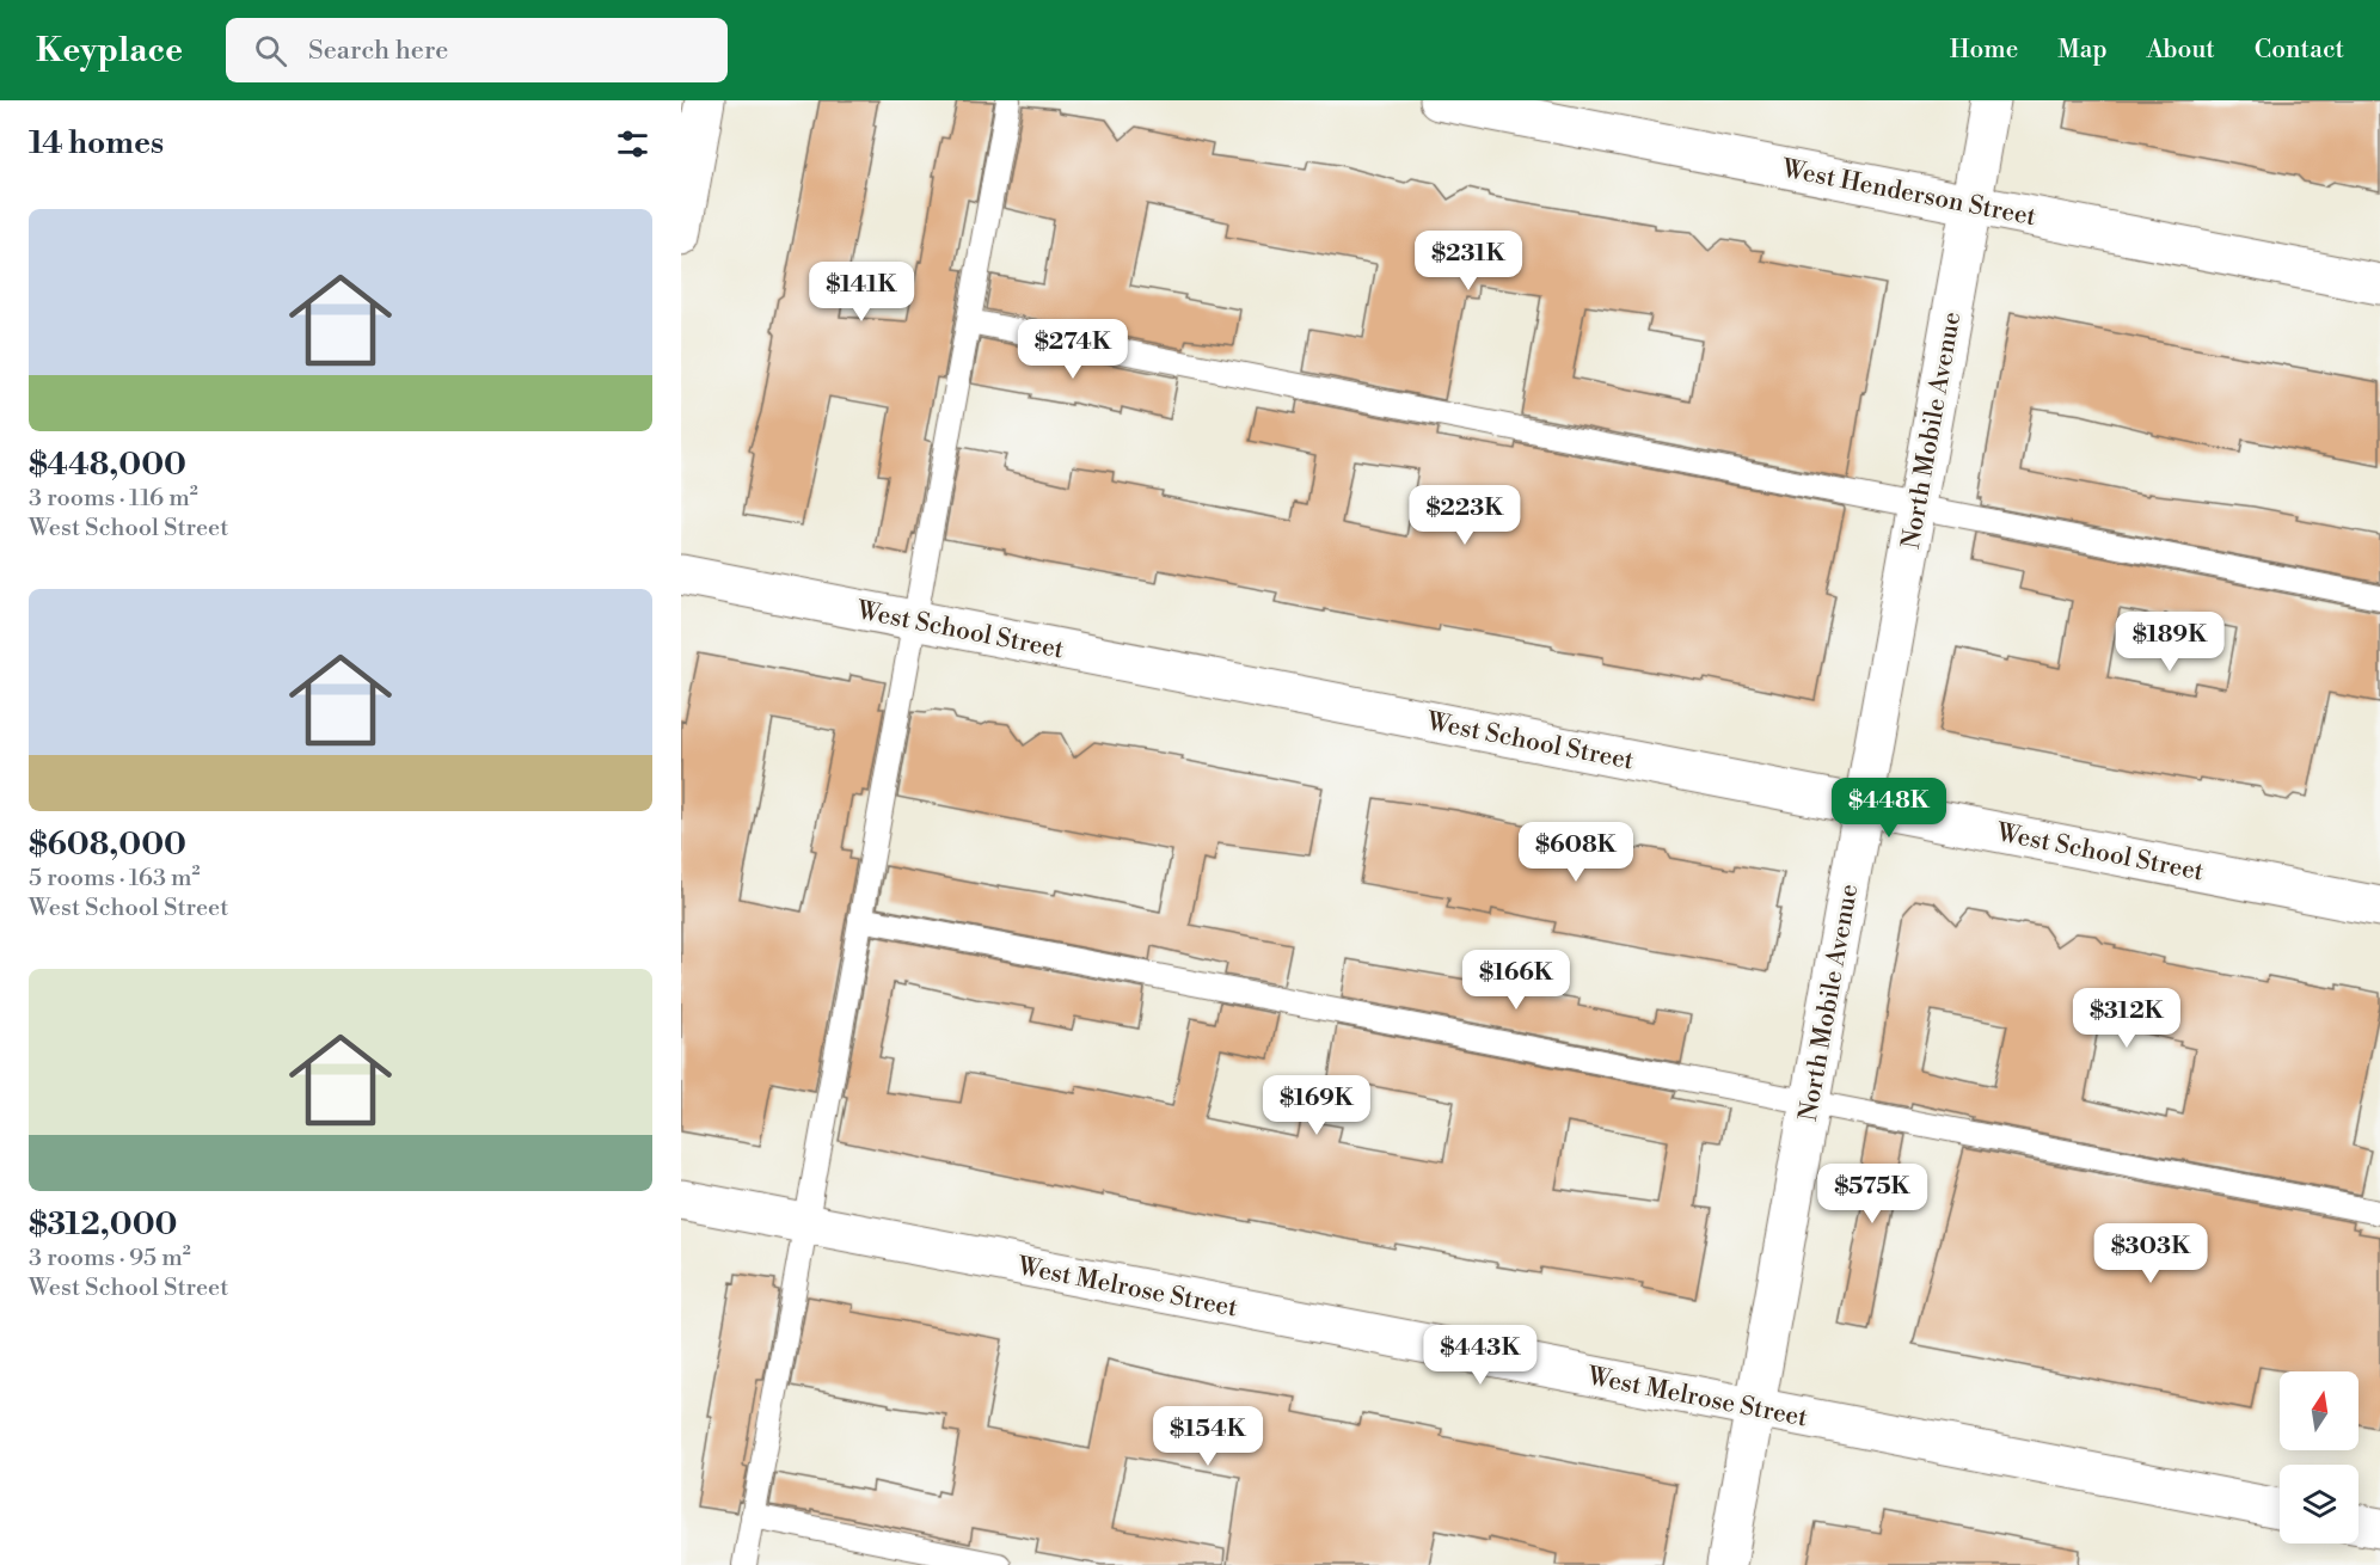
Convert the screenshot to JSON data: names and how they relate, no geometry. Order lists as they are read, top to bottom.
{
  "streets": {
    "street": [
      "West Henderson Street",
      "North Mobile Avenue",
      "West School Street",
      "West Melrose Street"
    ]
  },
  "crossings": [
    ["West Henderson Street", "North Mobile Avenue"],
    ["North Mobile Avenue", "West School Street"],
    ["North Mobile Avenue", "West Melrose Street"]
  ],
  "north": "top",
  "page": {
    "header": "Keyplace",
    "search": "Search here",
    "nav": [
      "Home",
      "Map",
      "About",
      "Contact"
    ],
    "heading": "14 homes",
    "list": [
      {
        "name": "$448,000",
        "note": "3 rooms · 116 m² · West School Street"
      },
      {
        "name": "$608,000",
        "note": "5 rooms · 163 m² · West School Street"
      },
      {
        "name": "$312,000",
        "note": "3 rooms · 95 m² · West School Street"
      }
    ],
    "price": [
      "$231K",
      "$141K",
      "$274K",
      "$223K",
      "$189K",
      "$448K",
      "$608K",
      "$166K",
      "$312K",
      "$169K",
      "$575K",
      "$303K",
      "$443K",
      "$154K"
    ]
  }
}
